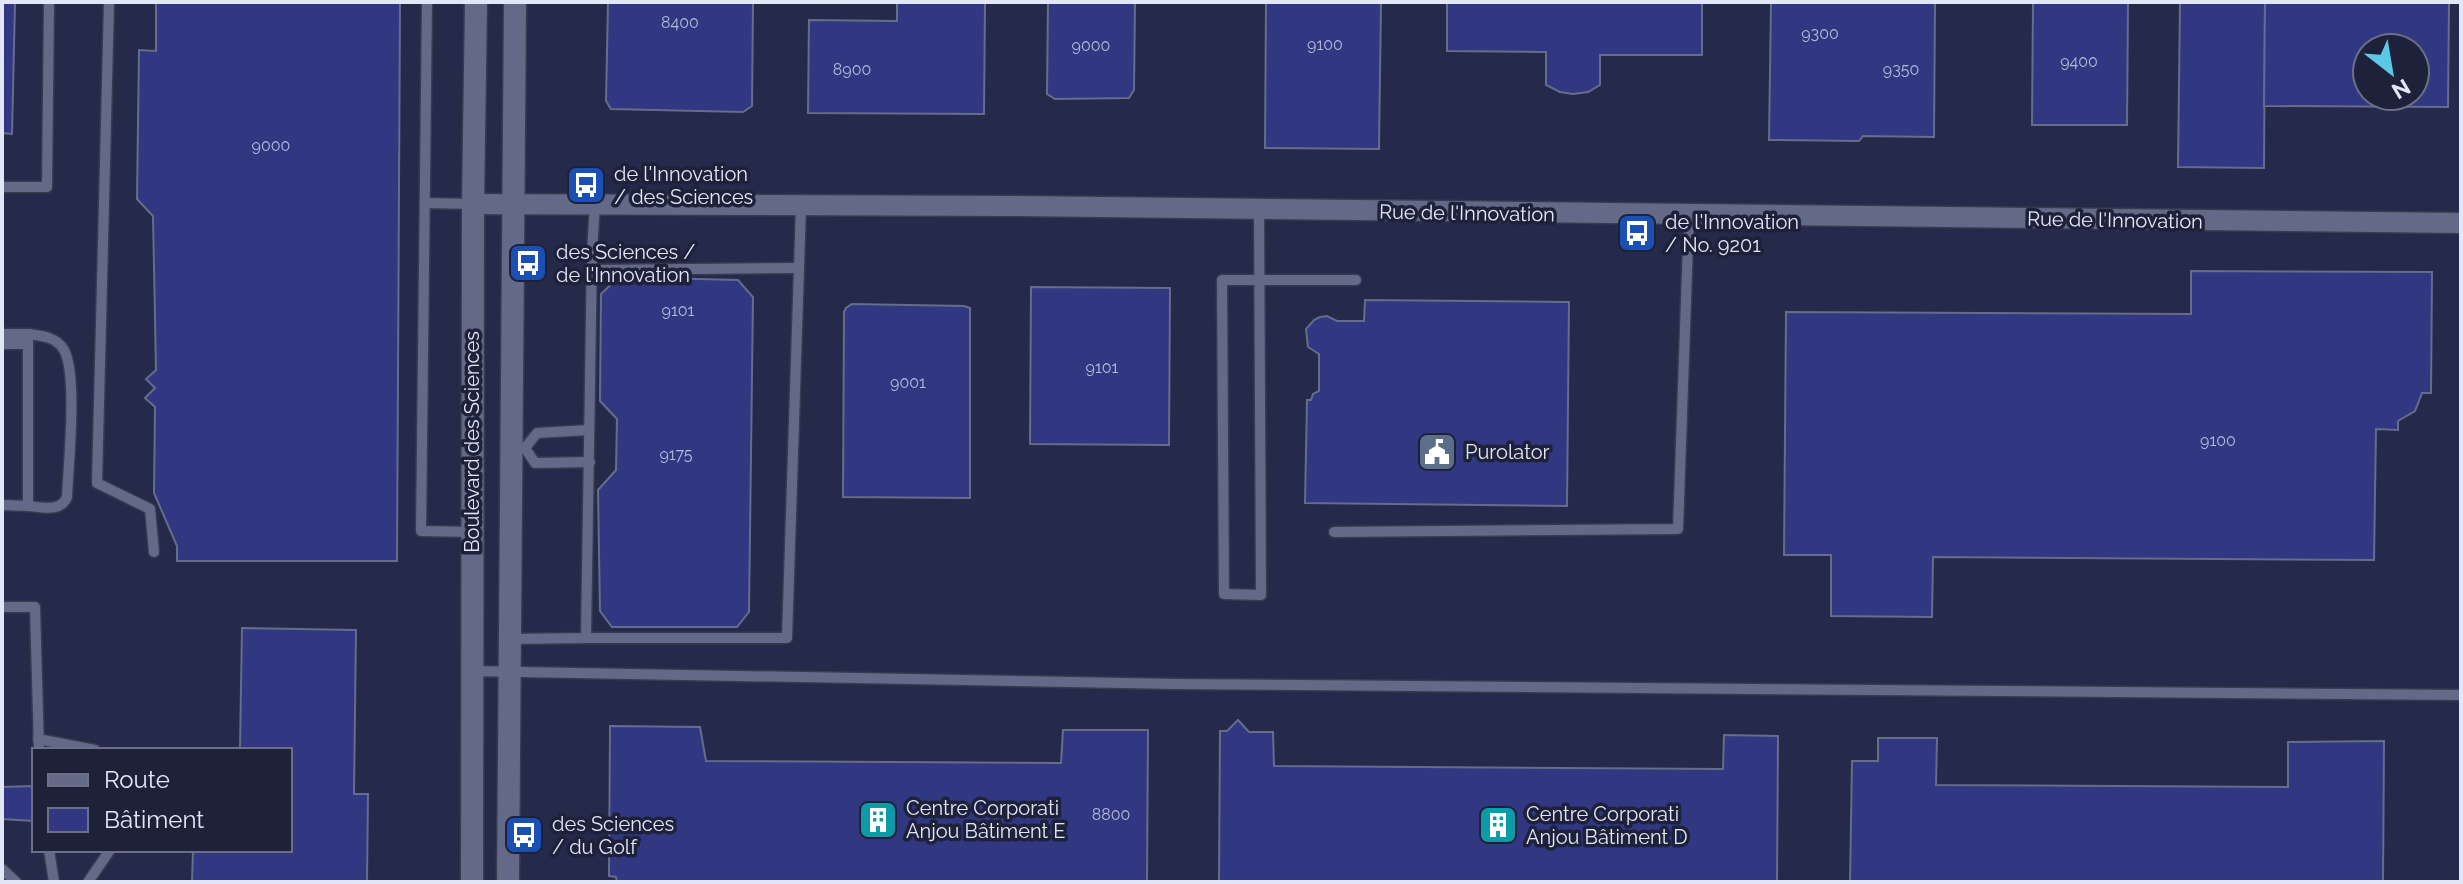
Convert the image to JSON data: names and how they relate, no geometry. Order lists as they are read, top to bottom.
{
  "streets": {
    "street": ["Rue de l'Innovation", "Boulevard des Sciences"]
  },
  "crossings": [
    ["Rue de l'Innovation", "Boulevard des Sciences"]
  ],
  "places": {
    "bus stop": [
      "de l'Innovation / des Sciences",
      "de l'Innovation / No. 9201",
      "des Sciences / de l'Innovation",
      "des Sciences / du Golf"
    ],
    "public building": ["Purolator"],
    "building": ["Centre Corporati Anjou Bâtiment E", "Centre Corporati Anjou Bâtiment D"]
  },
  "house_numbers": [
    "8400",
    "9300",
    "9100",
    "9000",
    "9400",
    "8900",
    "9350",
    "9000",
    "9101",
    "9101",
    "9001",
    "9100",
    "9175",
    "8800"
  ],
  "legend": ["Route", "Bâtiment"],
  "north": "bottom right"
}
